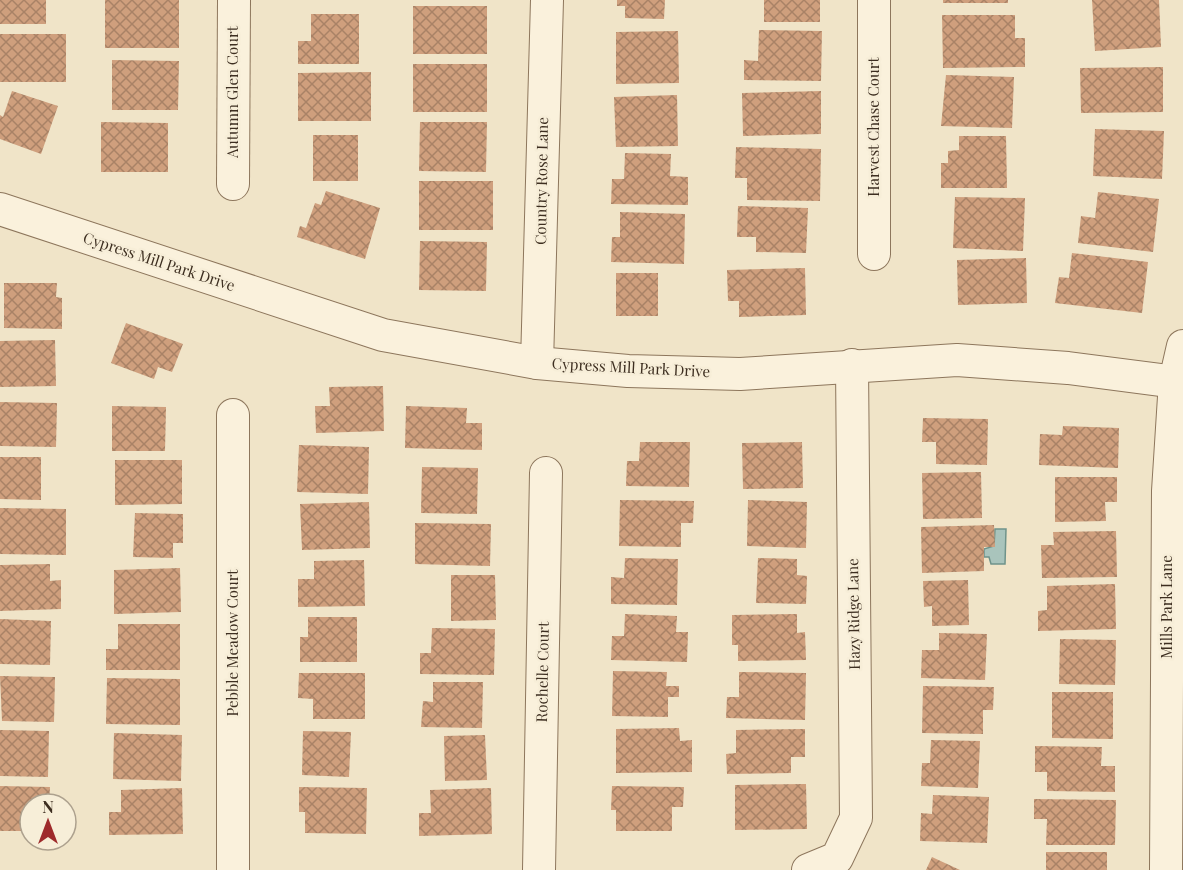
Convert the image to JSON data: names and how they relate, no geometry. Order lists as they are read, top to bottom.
{
  "streets": {
    "street": [
      "Autumn Glen Court",
      "Harvest Chase Court",
      "Country Rose Lane",
      "Cypress Mill Park Drive",
      "Mills Park Lane",
      "Hazy Ridge Lane",
      "Pebble Meadow Court",
      "Rochelle Court"
    ]
  },
  "crossings": [
    ["Country Rose Lane", "Cypress Mill Park Drive"],
    ["Cypress Mill Park Drive", "Mills Park Lane"],
    ["Cypress Mill Park Drive", "Hazy Ridge Lane"]
  ],
  "north": "top"
}
